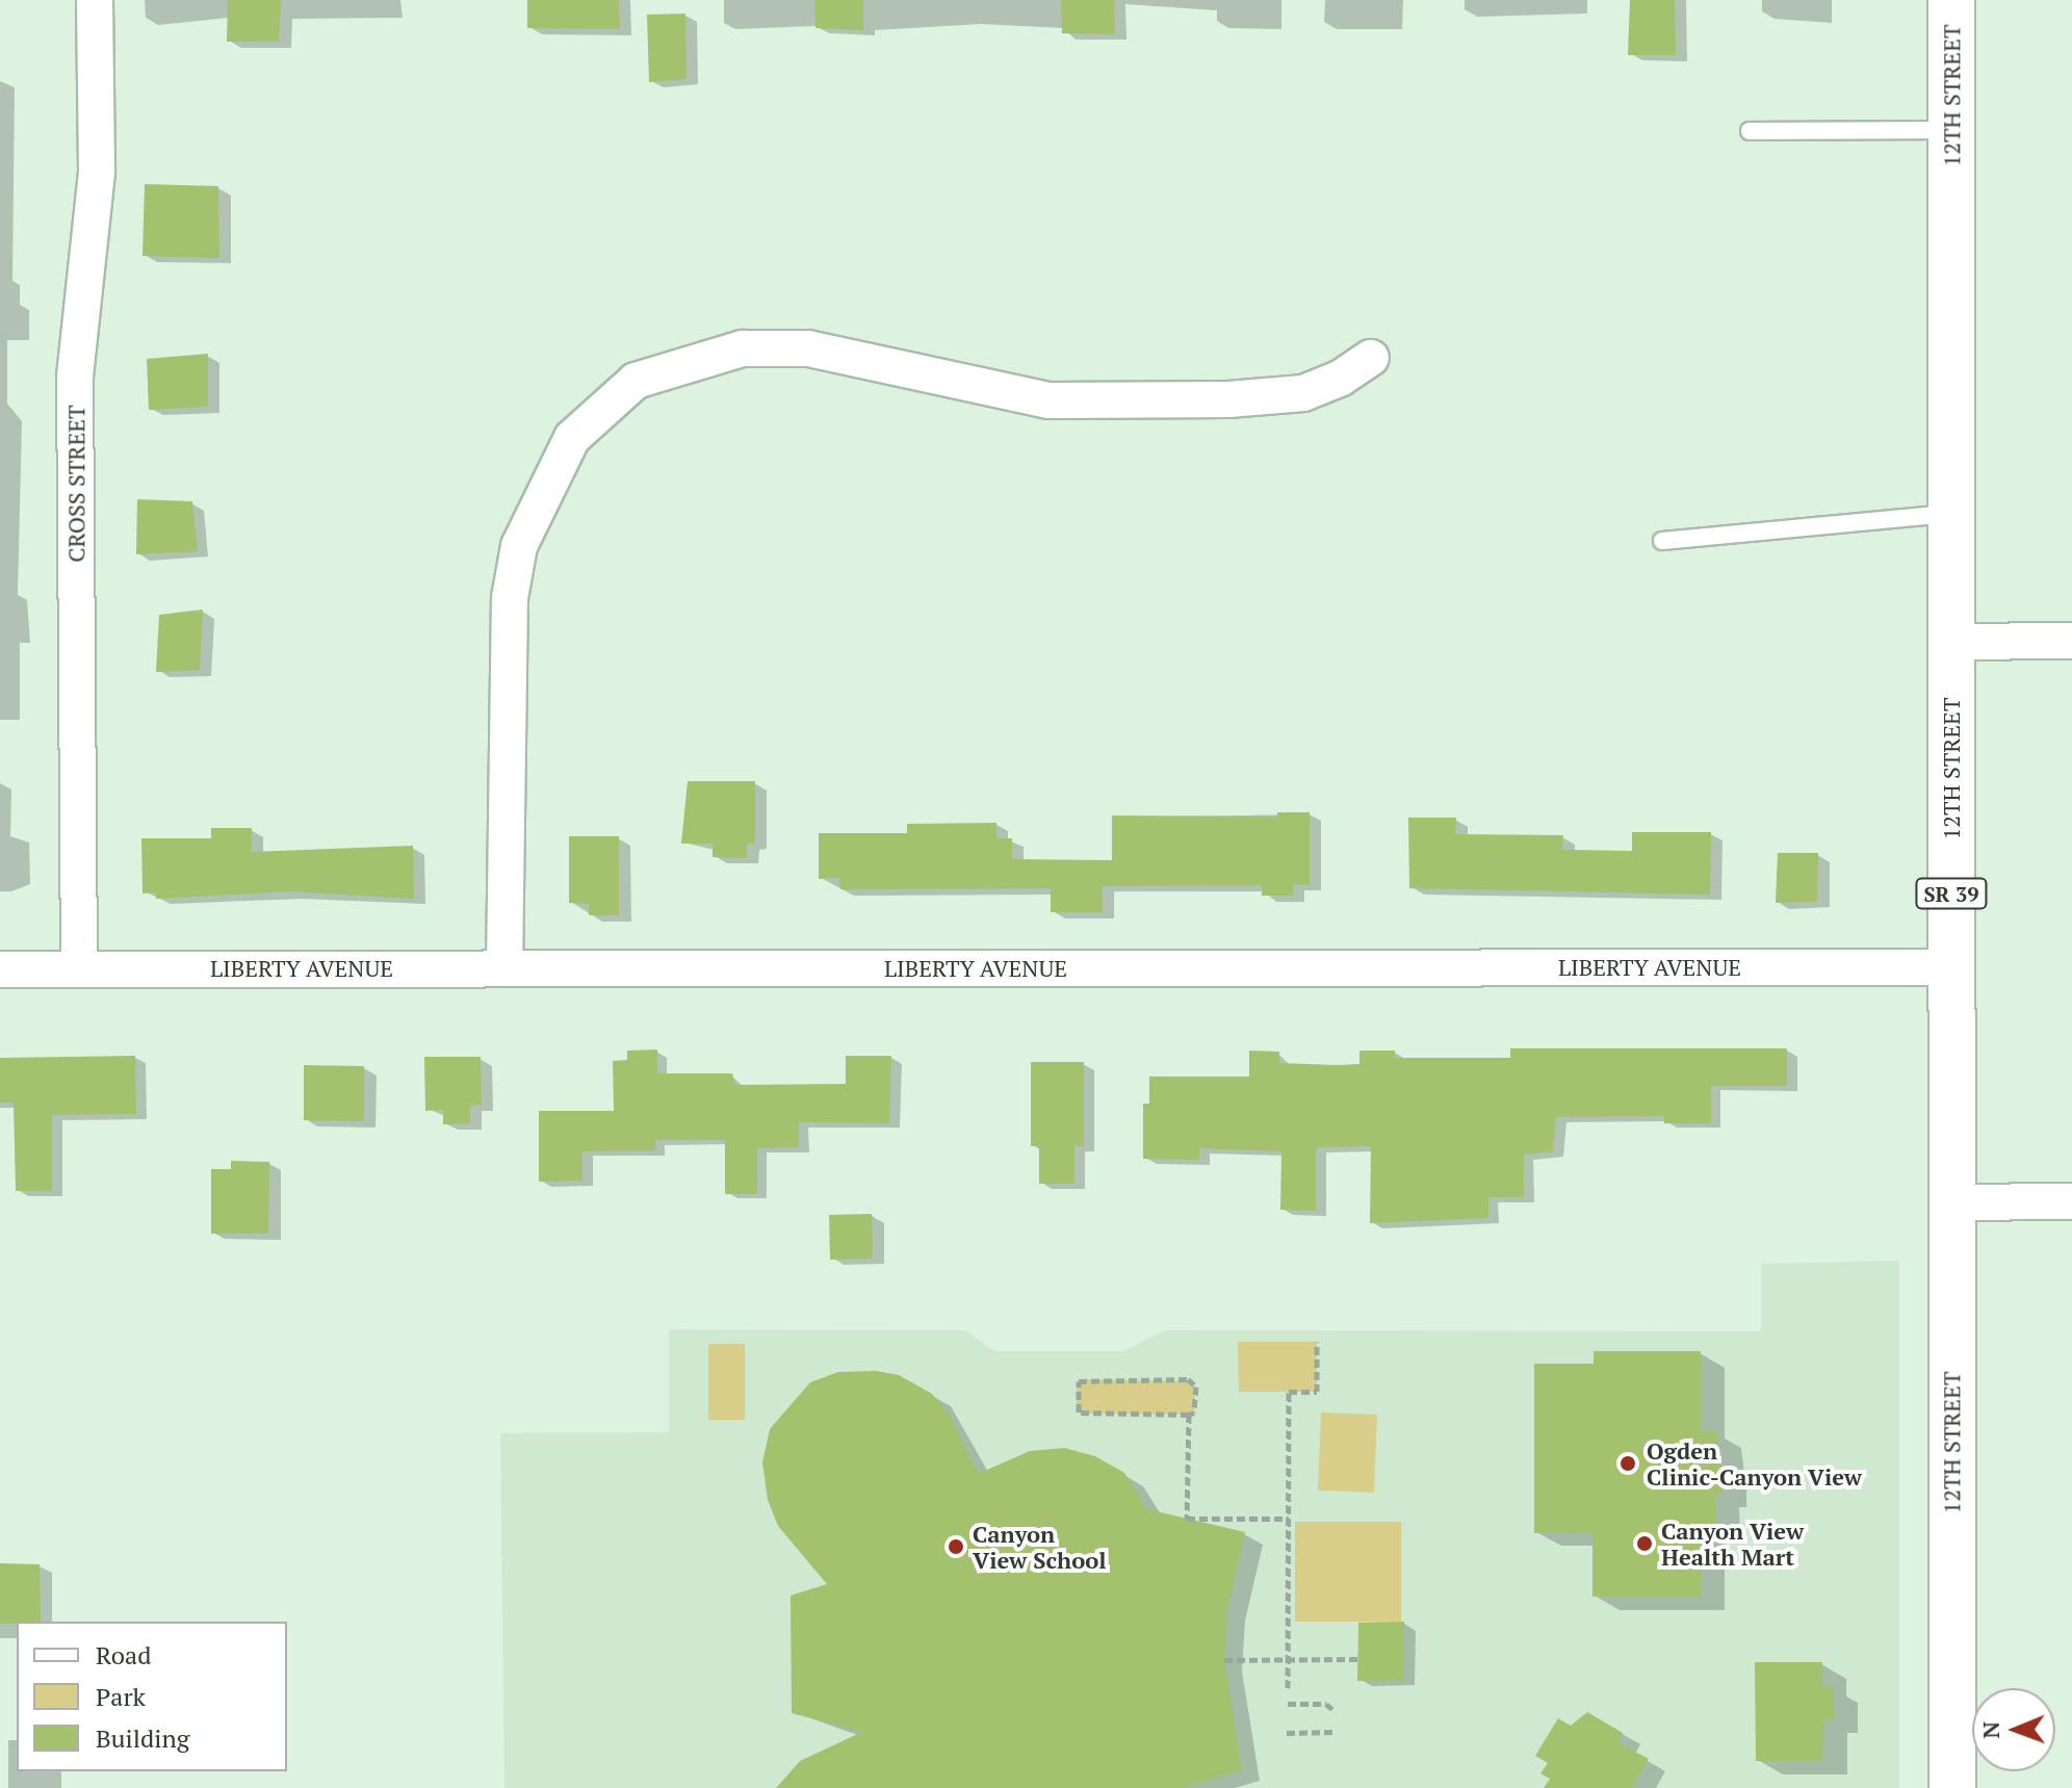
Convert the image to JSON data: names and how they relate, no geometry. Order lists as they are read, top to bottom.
{
  "streets": {
    "main road": ["12TH STREET", "SR 39"],
    "street": ["CROSS STREET", "LIBERTY AVENUE"]
  },
  "crossings": [
    ["12TH STREET", "LIBERTY AVENUE"],
    ["CROSS STREET", "LIBERTY AVENUE"]
  ],
  "places": ["Ogden Clinic-Canyon View", "Canyon View Health Mart", "Canyon View School"],
  "legend": ["Road", "Park", "Building"],
  "north": "left"
}
